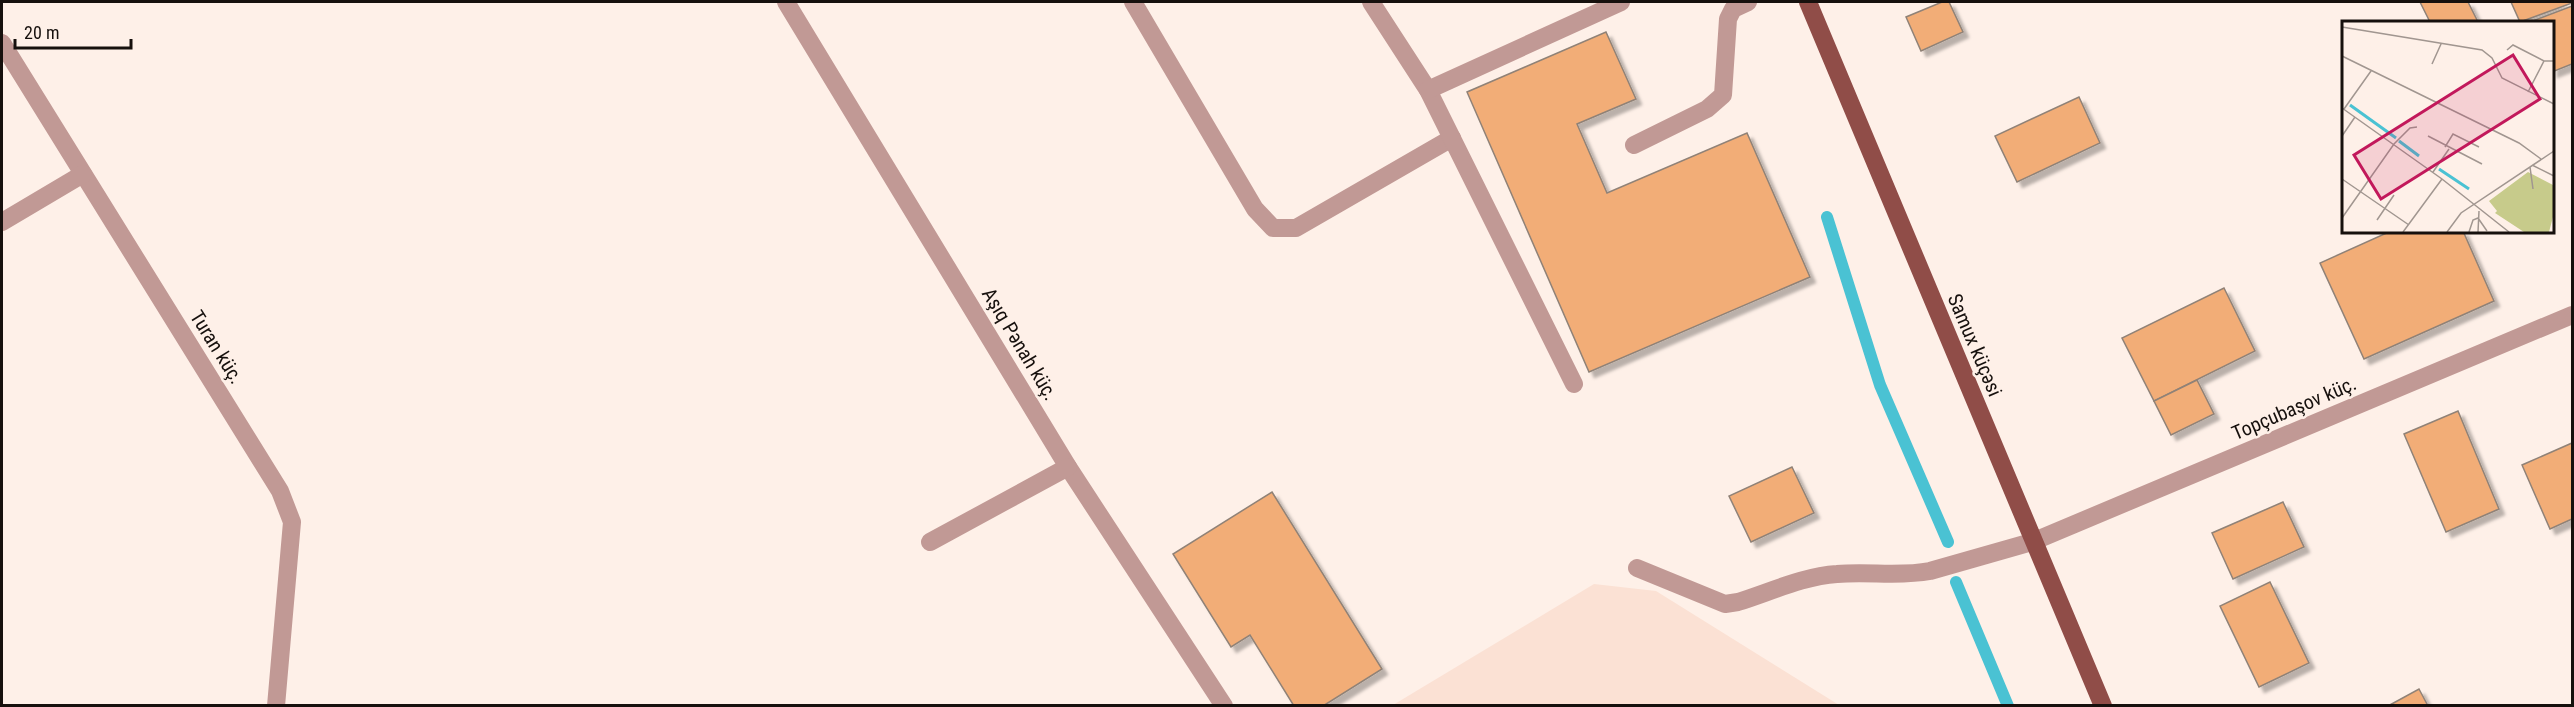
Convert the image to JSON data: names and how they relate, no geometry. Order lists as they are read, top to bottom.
{
  "streets": {
    "main road": ["Samux küçəsi"],
    "street": ["Aşıq Pənah küç.", "Turan küç.", "Topçubaşov küç."]
  },
  "crossings": [
    ["Samux küçəsi", "Topçubaşov küç."]
  ],
  "scale_bar": "20 m"
}
